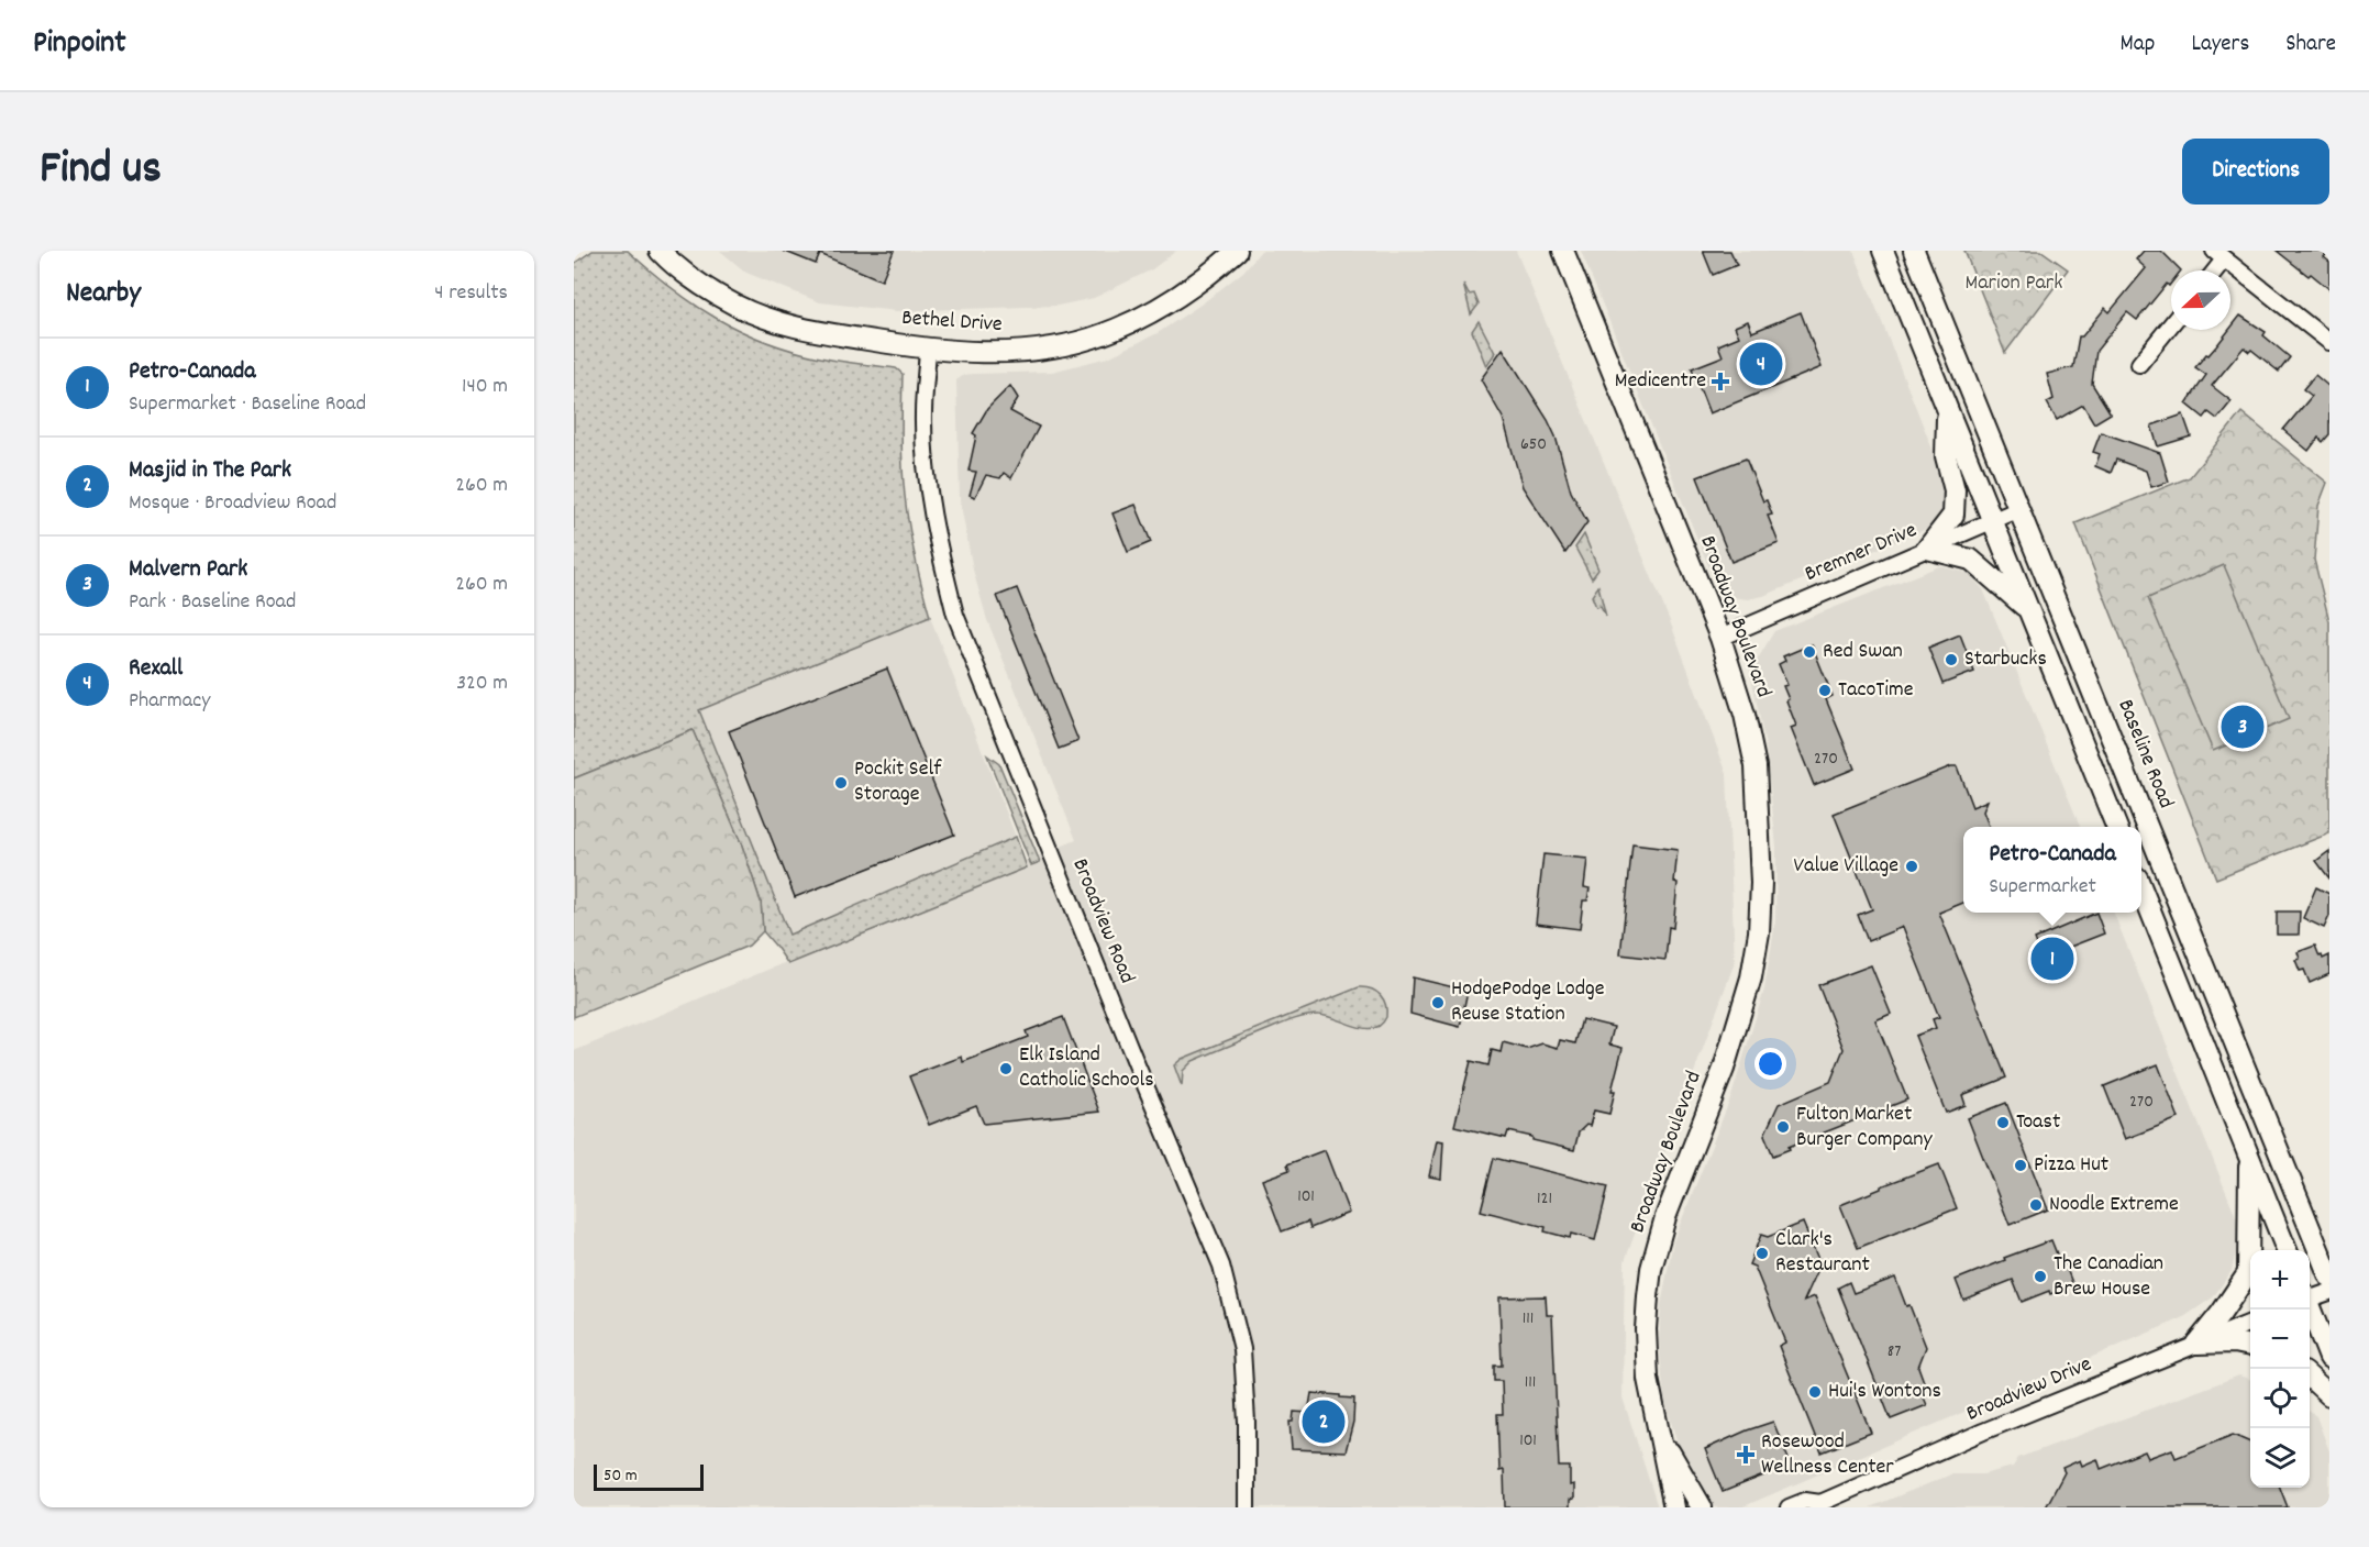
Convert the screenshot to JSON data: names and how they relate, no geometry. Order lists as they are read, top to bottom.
{
  "streets": {
    "main road": ["Bethel Drive", "Broadway Boulevard", "Baseline Road"],
    "street": ["Bremner Drive", "Broadview Road", "Broadview Drive"]
  },
  "crossings": [
    ["Bethel Drive", "Broadview Road"],
    ["Bremner Drive", "Broadway Boulevard"],
    ["Bremner Drive", "Baseline Road"]
  ],
  "parks": ["Marion Park"],
  "places": {
    "health": ["Medicentre", "Rosewood Wellness Center"],
    "other": [
      "Red Swan",
      "Starbucks",
      "TacoTime",
      "Pockit Self Storage",
      "Value Village",
      "HodgePodge Lodge Reuse Station",
      "Elk Island Catholic Schools",
      "Toast",
      "Fulton Market Burger Company",
      "Pizza Hut",
      "Noodle Extreme",
      "Clark's Restaurant",
      "The Canadian Brew House",
      "Hui's Wontons"
    ]
  },
  "house_numbers": [
    "650",
    "270",
    "270",
    "101",
    "121",
    "111",
    "87",
    "111",
    "101"
  ],
  "scale_bar": "50 m",
  "north": "left",
  "page": {
    "header": "Pinpoint",
    "nav": ["Map", "Layers", "Share"],
    "title": "Find us",
    "buttons": "Directions",
    "heading": ["Nearby", "4 results"],
    "list": [
      {
        "mark": "1",
        "name": "Petro-Canada",
        "note": "Supermarket · Baseline Road",
        "value": "140 m"
      },
      {
        "mark": "2",
        "name": "Masjid in The Park",
        "note": "Mosque · Broadview Road",
        "value": "260 m"
      },
      {
        "mark": "3",
        "name": "Malvern Park",
        "note": "Park · Baseline Road",
        "value": "260 m"
      },
      {
        "mark": "4",
        "name": "Rexall",
        "note": "Pharmacy",
        "value": "320 m"
      }
    ],
    "pins": [
      "4",
      "3",
      "1",
      "2"
    ],
    "popup": ["Petro-Canada", "Supermarket"],
    "map_buttons": ["+", "−"],
    "scale": "50 m"
  }
}
